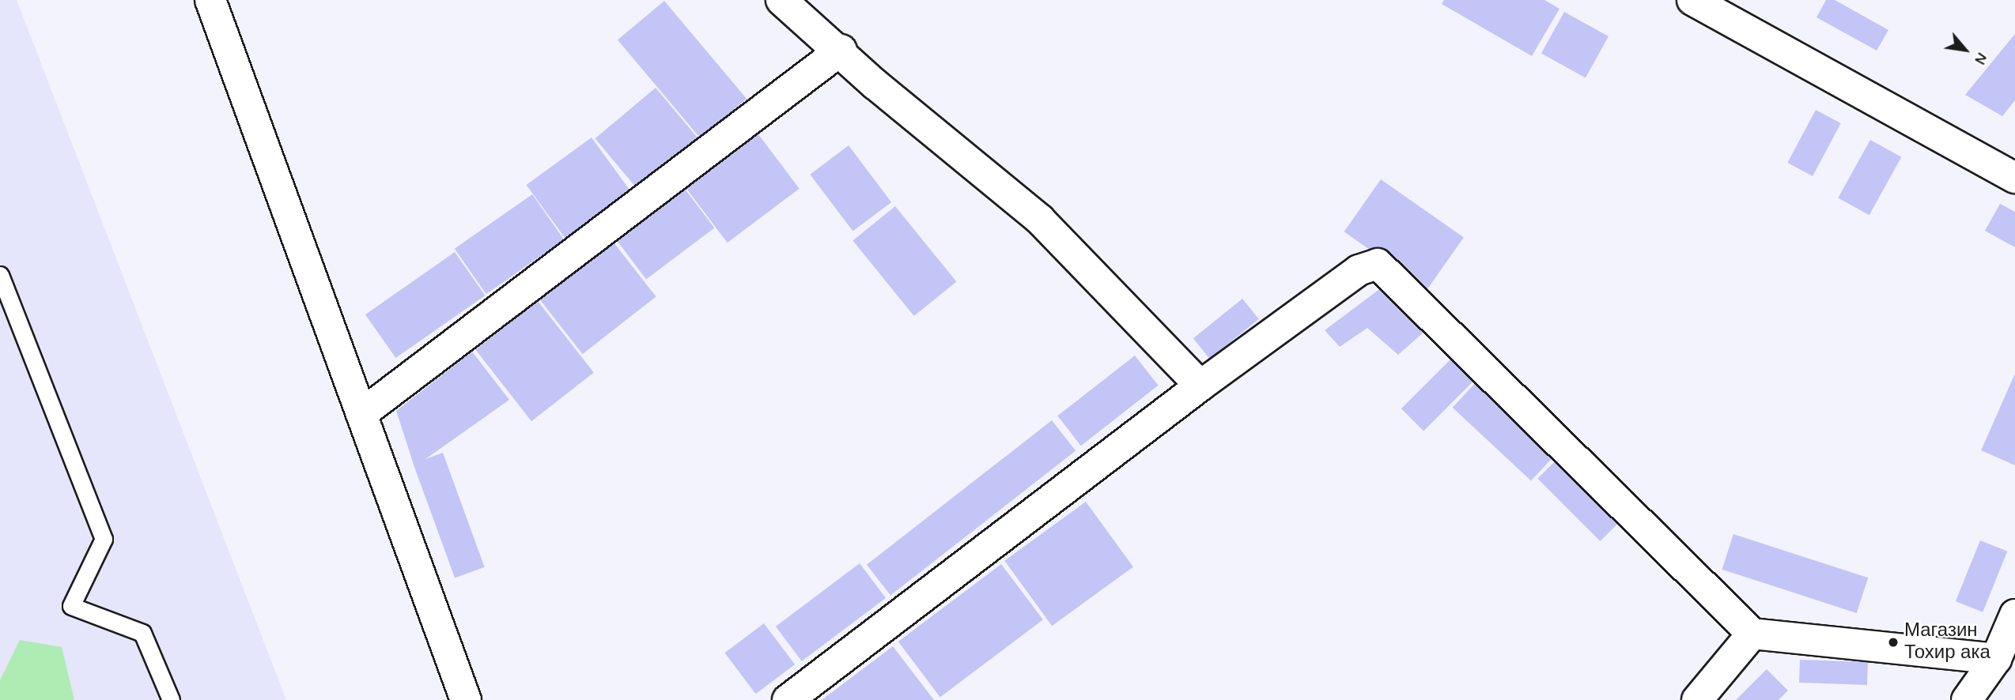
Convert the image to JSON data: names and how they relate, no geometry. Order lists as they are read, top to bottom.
{
  "places": ["Магазин Тохир ака"],
  "north": "bottom right"
}
